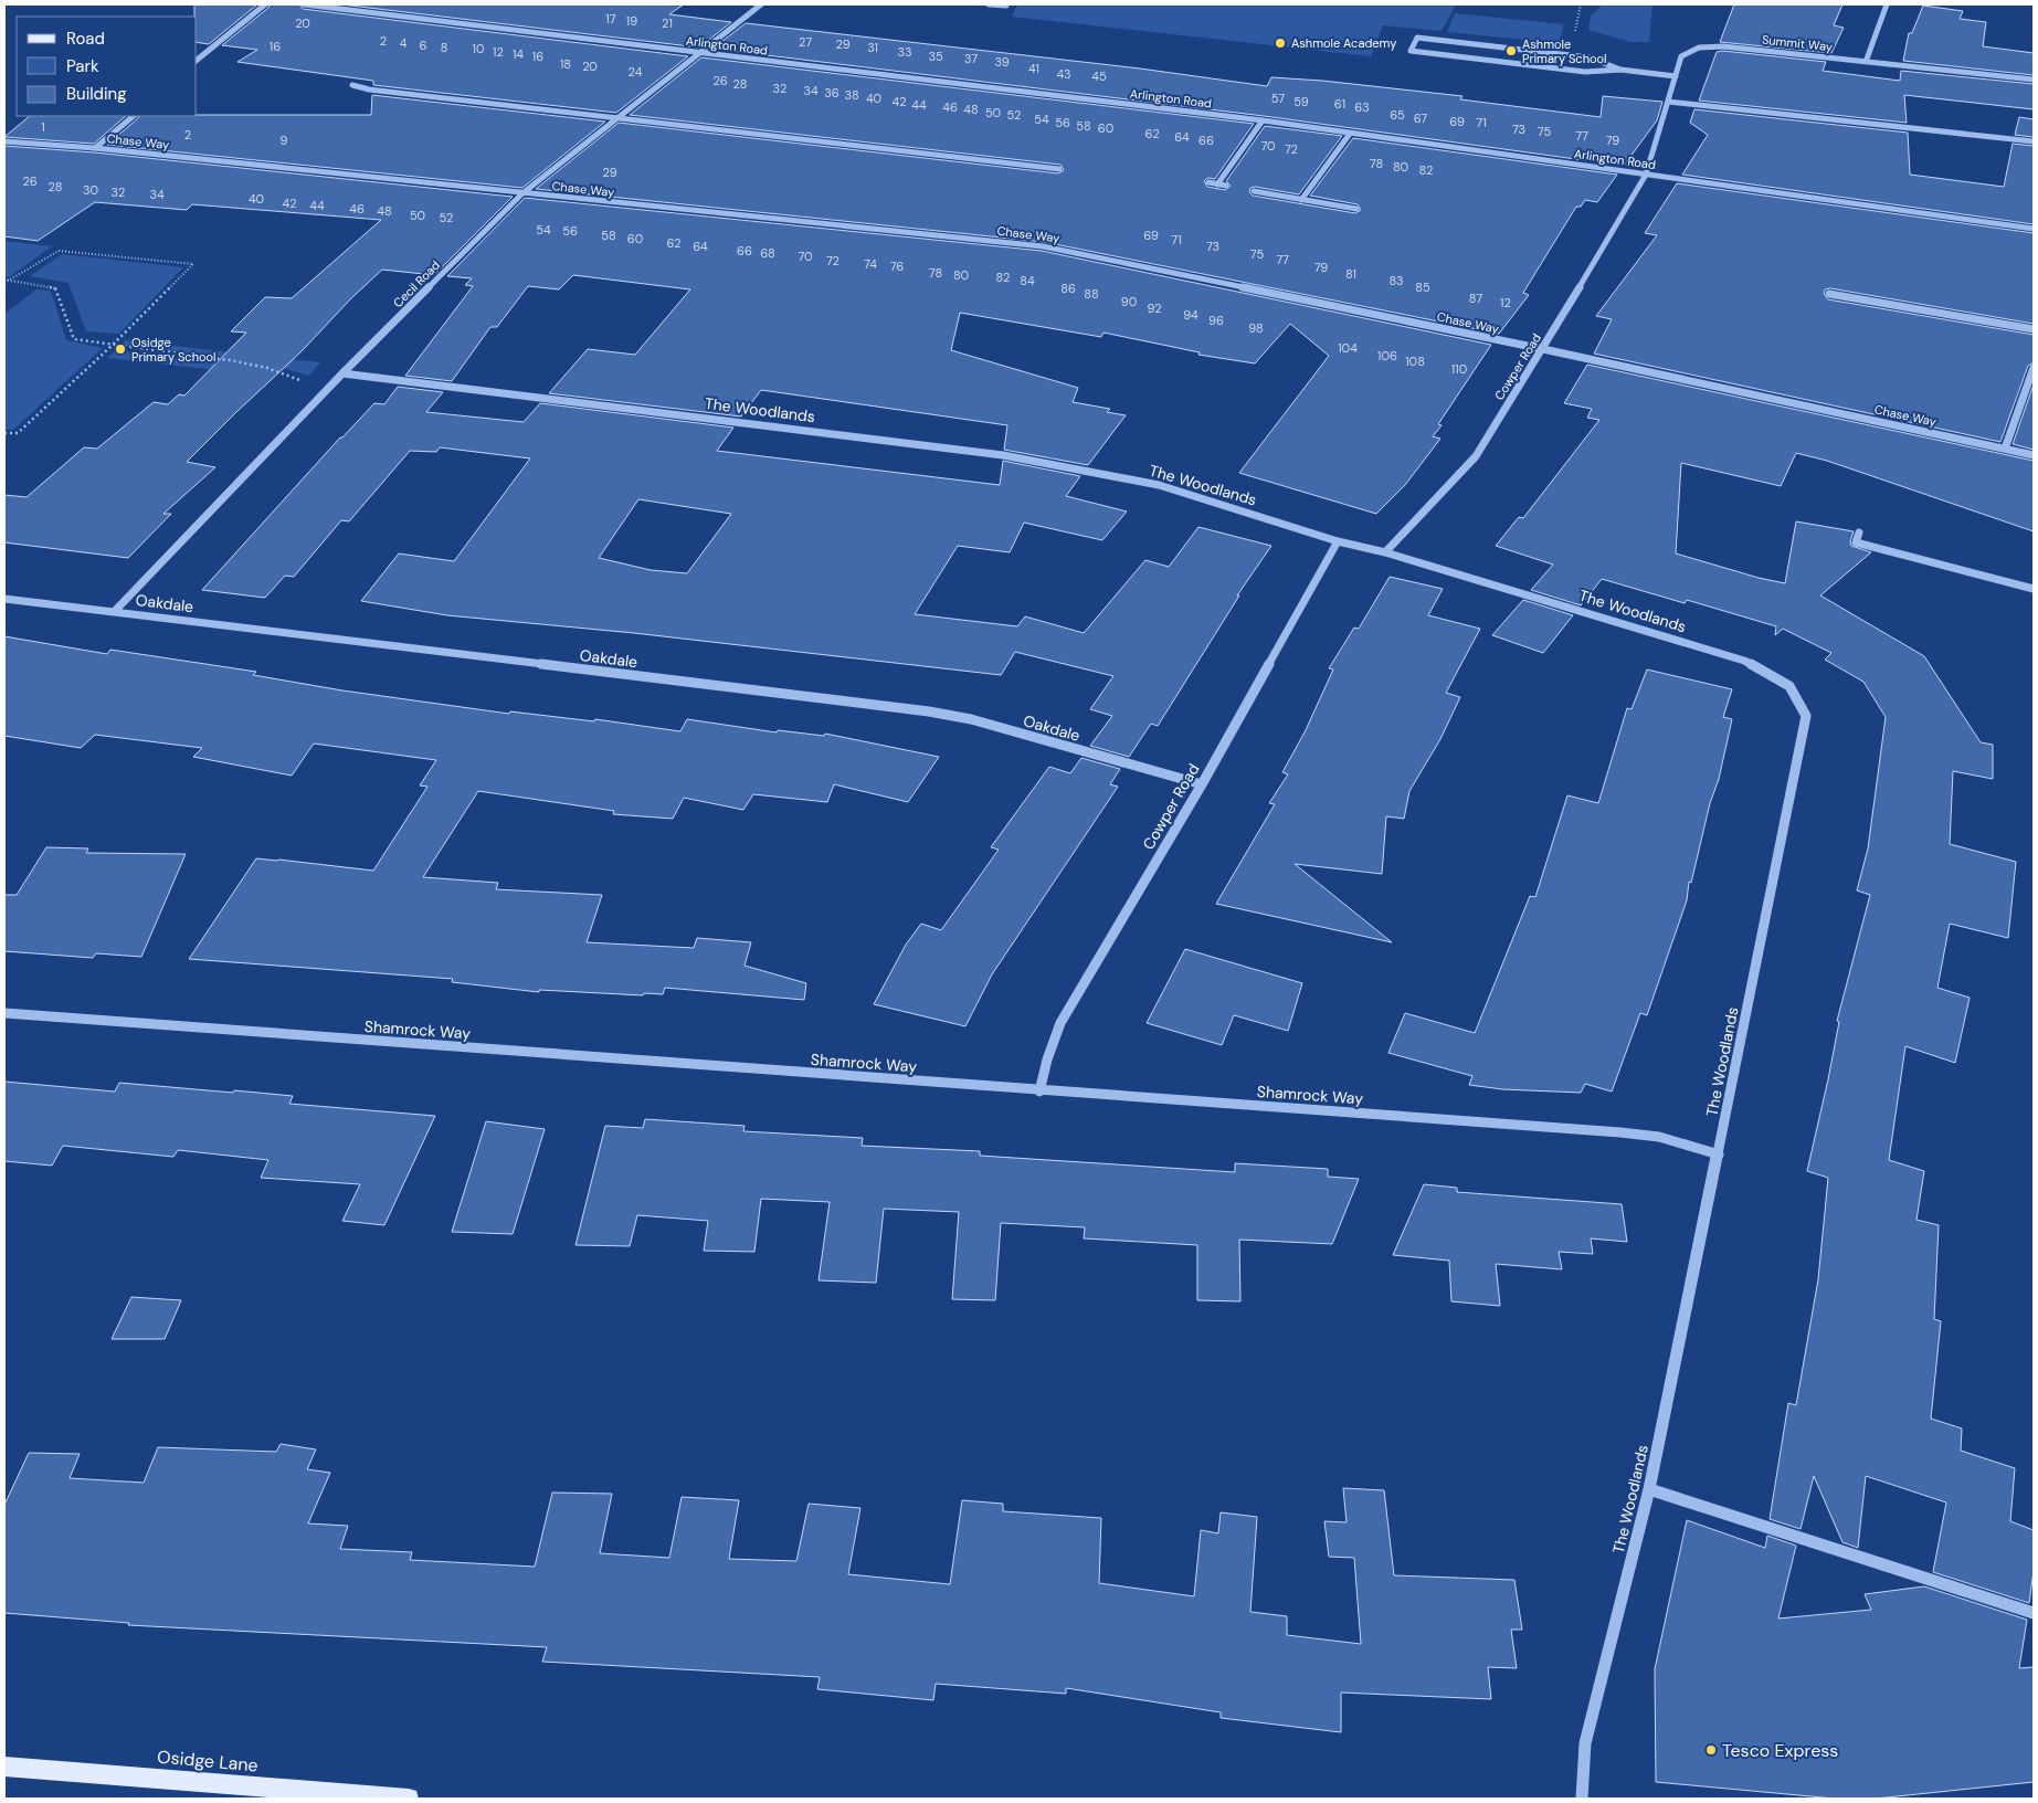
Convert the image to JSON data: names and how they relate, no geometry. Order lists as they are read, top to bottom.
{
  "streets": {
    "main road": ["Osidge Lane"],
    "street": [
      "Summit Way",
      "Arlington Road",
      "Chase Way",
      "Cecil Road",
      "Cowper Road",
      "The Woodlands",
      "Oakdale",
      "Shamrock Way"
    ]
  },
  "crossings": [
    ["Summit Way", "Arlington Road"],
    ["Summit Way", "Cowper Road"],
    ["Arlington Road", "Cecil Road"],
    ["Arlington Road", "Cowper Road"],
    ["Chase Way", "Cecil Road"],
    ["Chase Way", "Cowper Road"],
    ["Cecil Road", "The Woodlands"],
    ["Cecil Road", "Oakdale"],
    ["Cowper Road", "The Woodlands"],
    ["Cowper Road", "Oakdale"],
    ["Cowper Road", "Shamrock Way"],
    ["The Woodlands", "Shamrock Way"]
  ],
  "places": [
    "Ashmole Academy",
    "Ashmole Primary School",
    "Osidge Primary School",
    "Tesco Express"
  ],
  "house_numbers": [
    "17",
    "19",
    "20",
    "21",
    "2",
    "27",
    "4",
    "29",
    "6",
    "16",
    "8",
    "31",
    "10",
    "12",
    "33",
    "14",
    "16",
    "35",
    "37",
    "39",
    "18",
    "20",
    "41",
    "24",
    "43",
    "45",
    "26",
    "28",
    "32",
    "34",
    "36",
    "38",
    "40",
    "57",
    "42",
    "59",
    "61",
    "44",
    "46",
    "63",
    "48",
    "50",
    "52",
    "65",
    "67",
    "54",
    "69",
    "56",
    "71",
    "58",
    "1",
    "60",
    "73",
    "75",
    "62",
    "2",
    "77",
    "64",
    "9",
    "66",
    "79",
    "70",
    "72",
    "78",
    "80",
    "82",
    "29",
    "26",
    "28",
    "30",
    "32",
    "34",
    "40",
    "42",
    "44",
    "46",
    "48",
    "50",
    "52",
    "54",
    "56",
    "58",
    "69",
    "60",
    "71",
    "62",
    "64",
    "73",
    "66",
    "68",
    "75",
    "70",
    "77",
    "72",
    "74",
    "76",
    "79",
    "78",
    "81",
    "80",
    "82",
    "84",
    "83",
    "85",
    "86",
    "88",
    "87",
    "90",
    "12",
    "92",
    "94",
    "96",
    "98",
    "104",
    "106",
    "108",
    "110"
  ],
  "legend": ["Road", "Park", "Building"]
}
